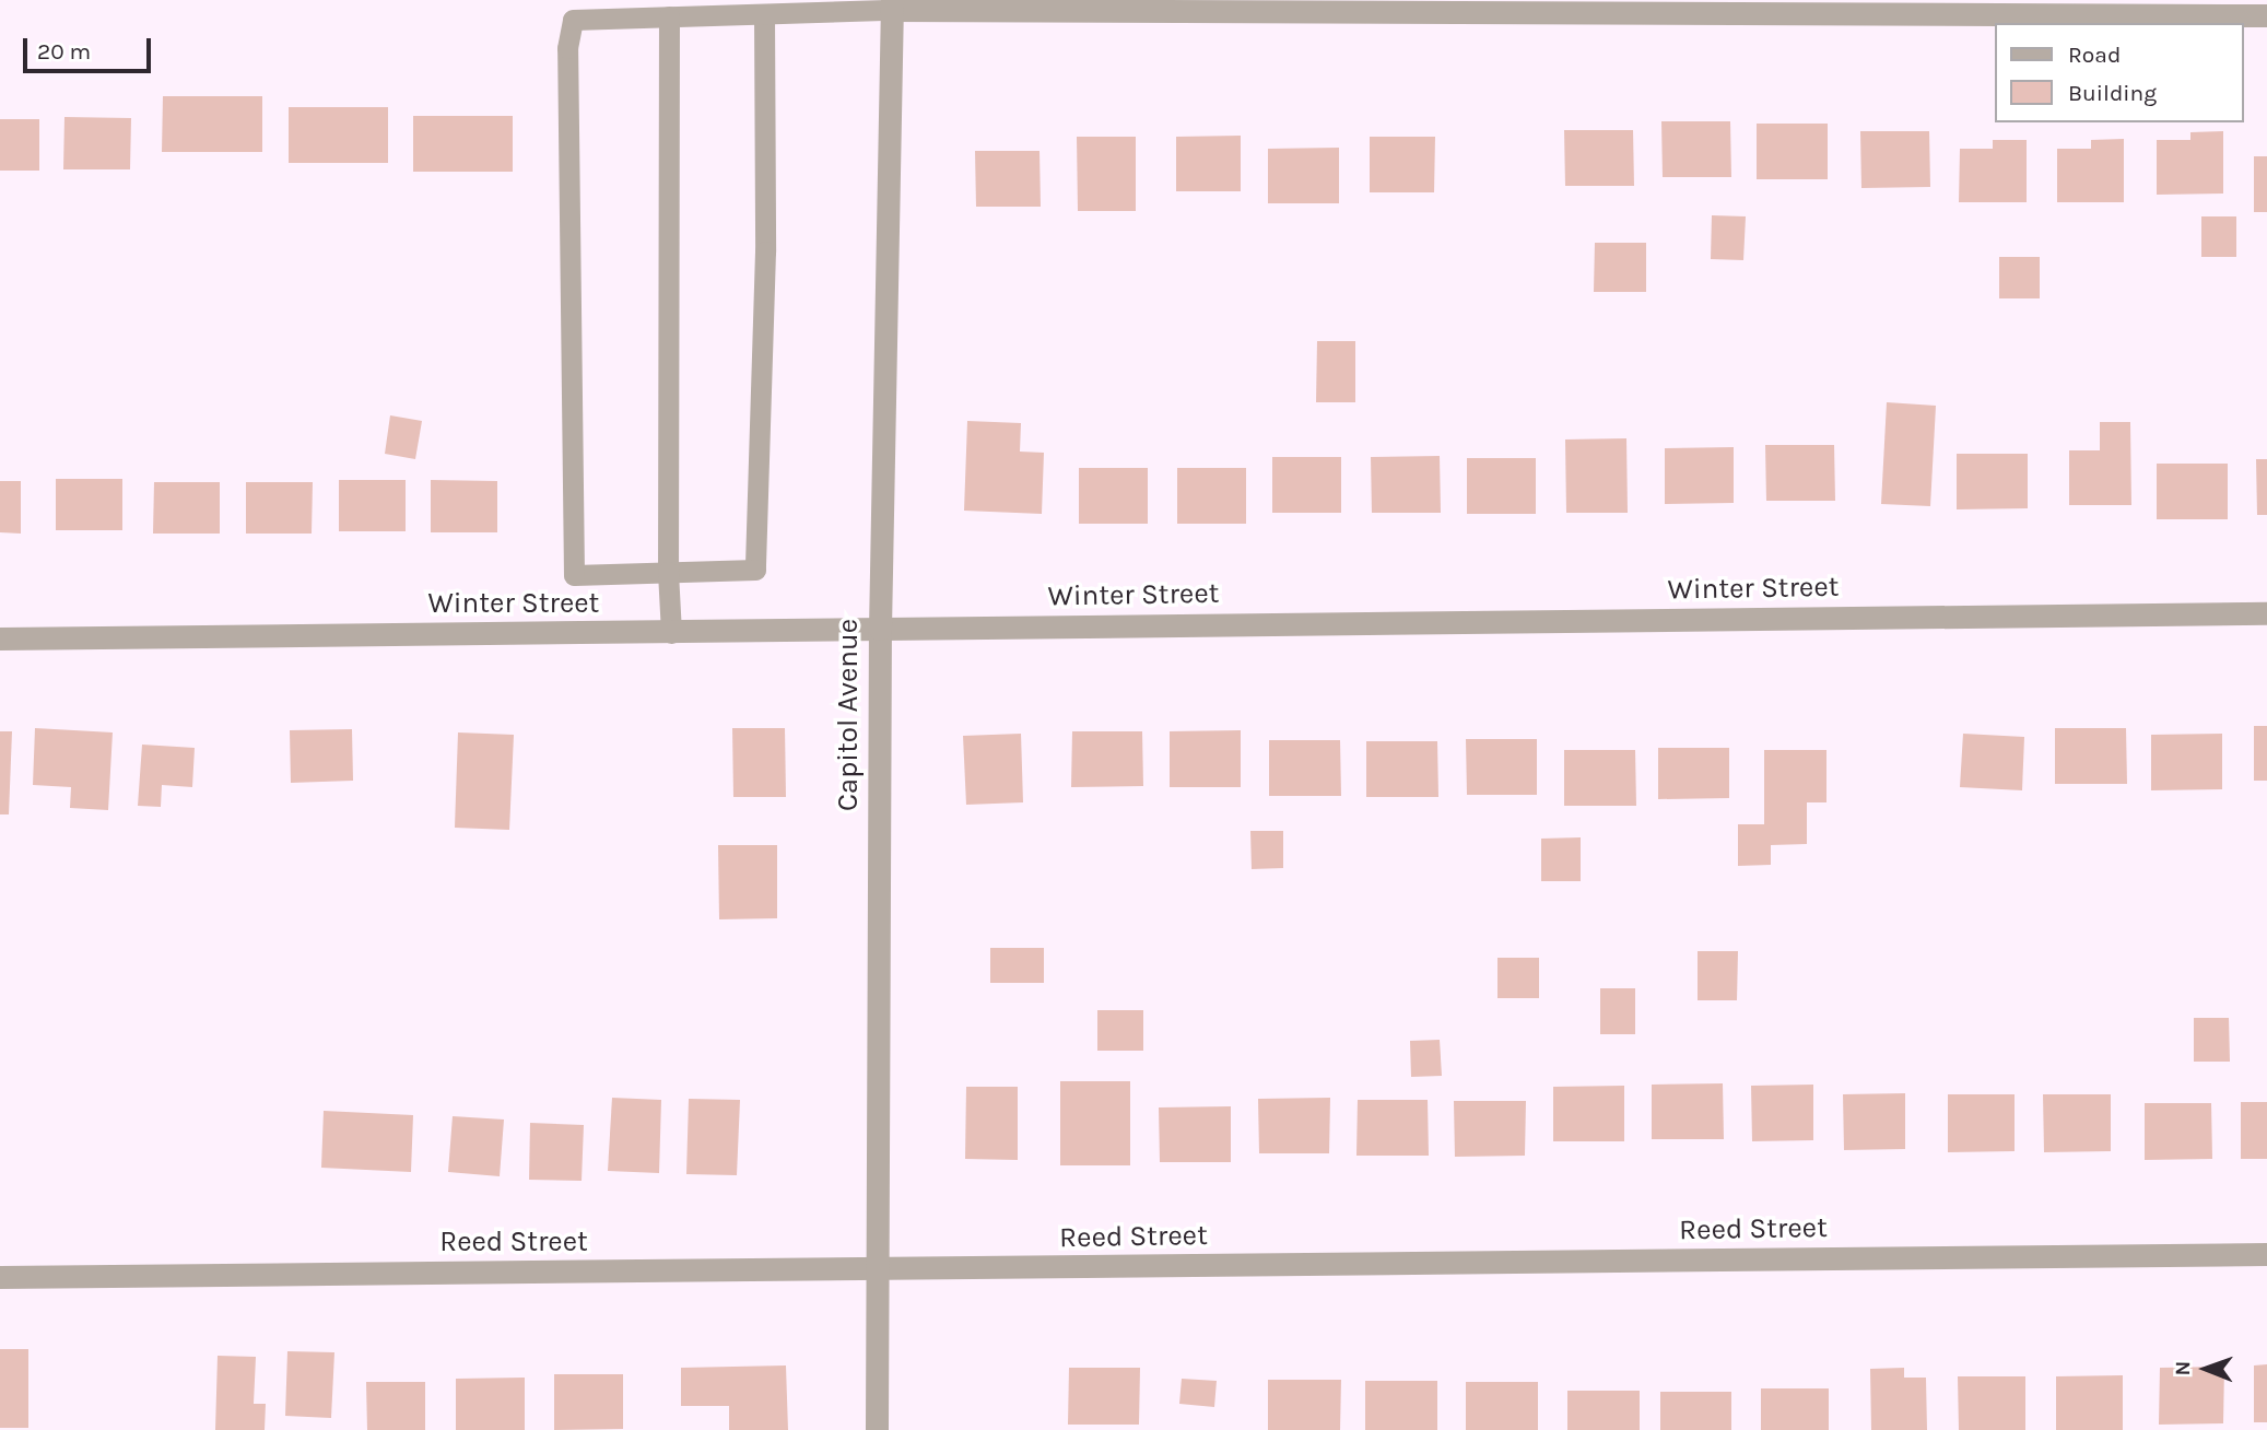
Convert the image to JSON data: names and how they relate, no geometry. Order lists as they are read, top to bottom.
{
  "streets": {
    "street": ["Winter Street", "Capitol Avenue", "Reed Street"]
  },
  "crossings": [
    ["Winter Street", "Capitol Avenue"],
    ["Capitol Avenue", "Reed Street"]
  ],
  "legend": ["Road", "Building"],
  "scale_bar": "20 m",
  "north": "left"
}
